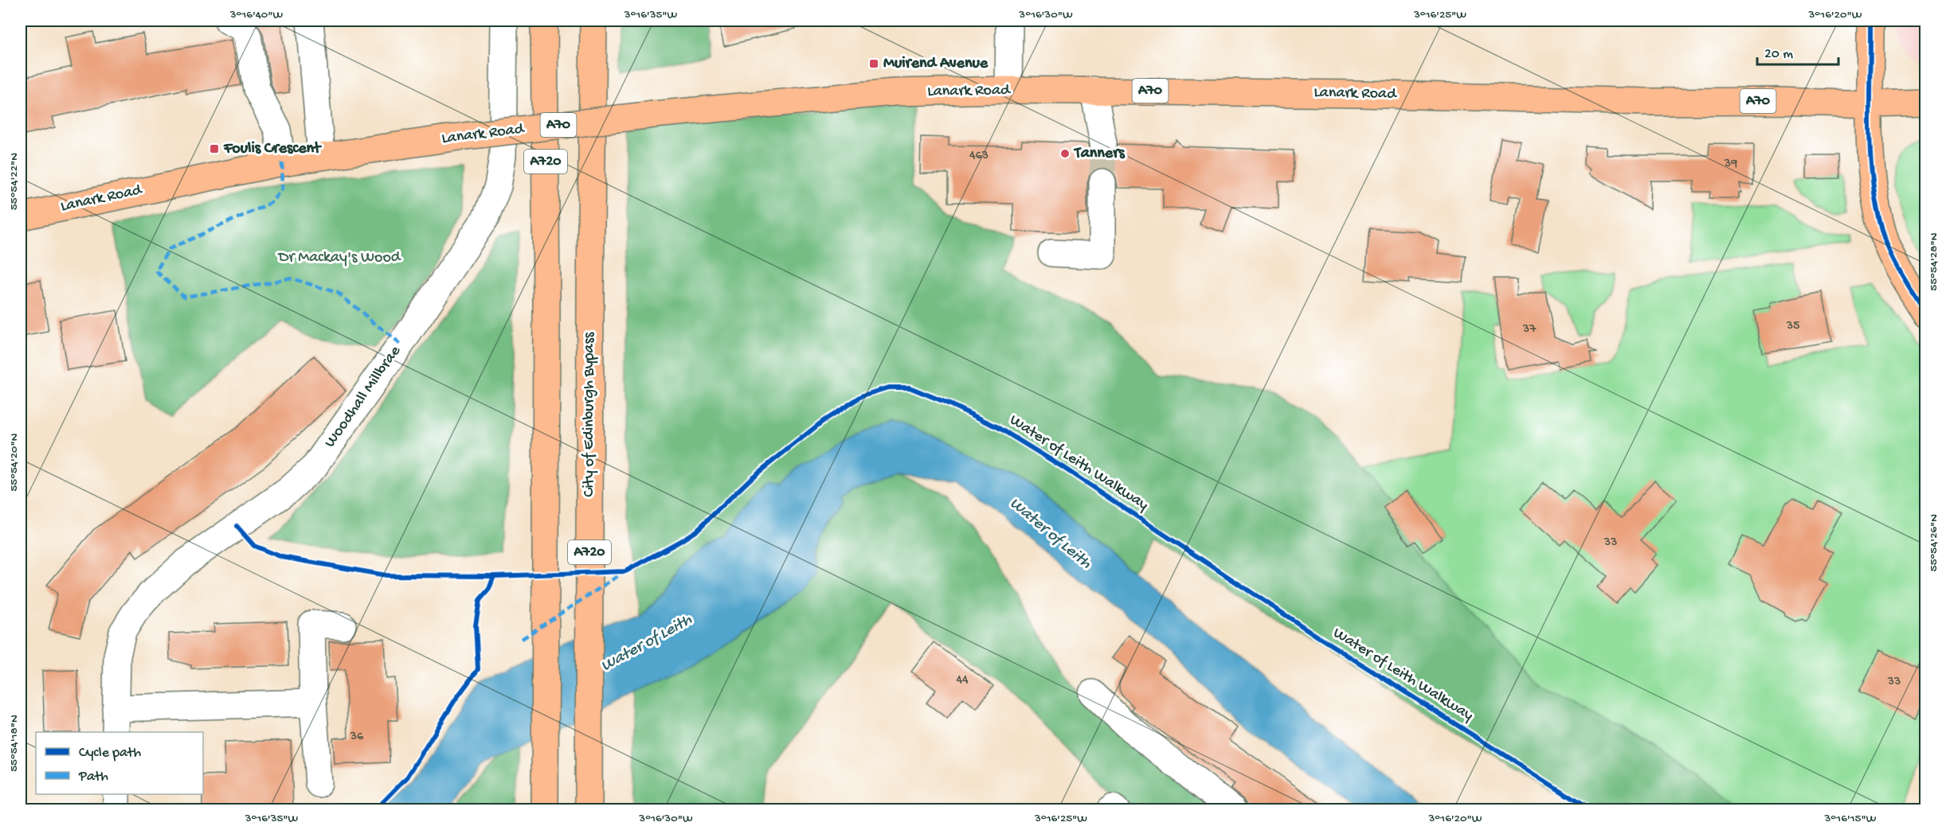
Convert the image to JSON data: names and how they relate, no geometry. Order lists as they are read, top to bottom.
{
  "streets": {
    "main road": [
      "A70",
      "Lanark Road",
      "A720",
      "City of Edinburgh Bypass"
    ],
    "street": ["Woodhall Millbrae"],
    "cycle path": ["Water of Leith Walkway"]
  },
  "water": ["Water of Leith"],
  "parks": ["Dr Mackay's Wood"],
  "places": {
    "transit": ["Muirend Avenue", "Foulis Crescent"],
    "other": ["Tanners"]
  },
  "house_numbers": [
    "463",
    "39",
    "35",
    "37",
    "33",
    "44",
    "33",
    "36"
  ],
  "legend": ["Cycle path", "Path"],
  "scale_bar": "20 m",
  "coordinates": [
    "3°16'40\"W",
    "3°16'35\"W",
    "3°16'30\"W",
    "3°16'25\"W",
    "3°16'20\"W",
    "55°54'22\"N",
    "55°54'28\"N",
    "55°54'20\"N",
    "55°54'26\"N",
    "55°54'18\"N",
    "3°16'15\"W"
  ]
}
